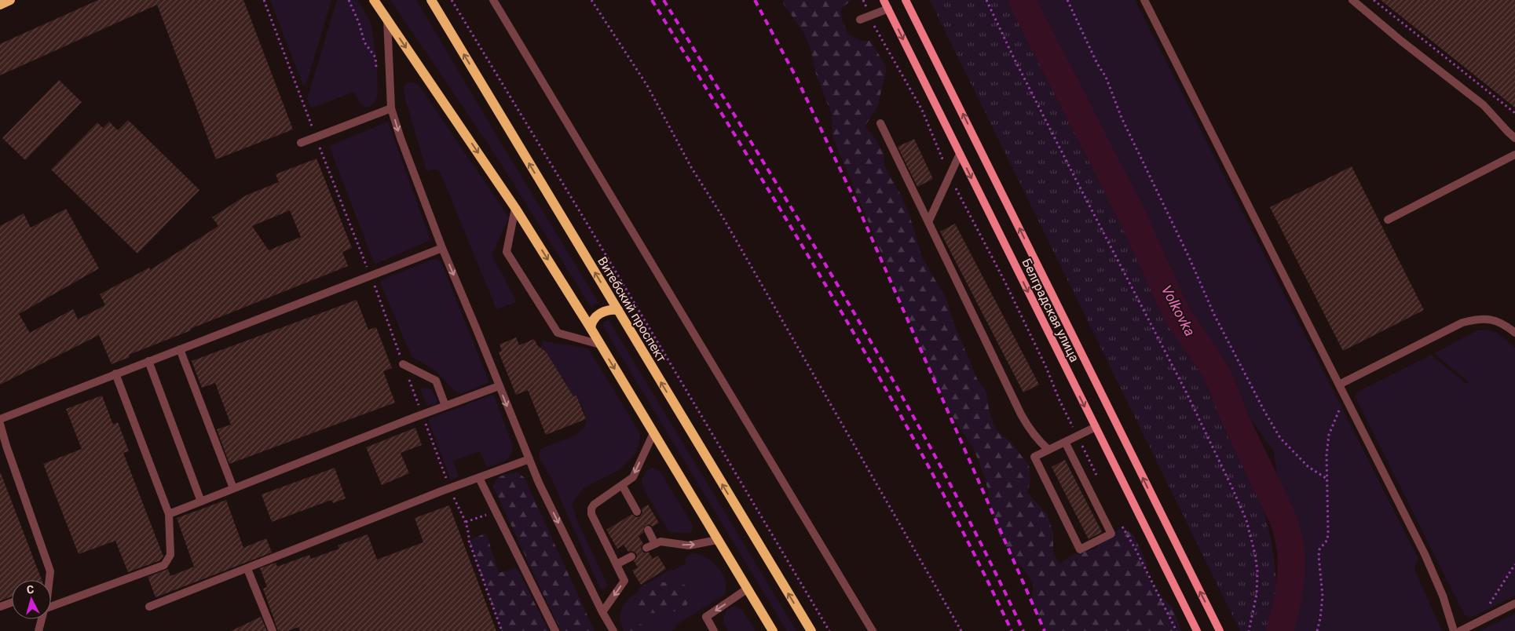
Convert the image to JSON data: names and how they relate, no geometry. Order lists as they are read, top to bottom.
{
  "streets": {
    "main road": ["Витебский проспект"],
    "street": ["Белградская улица"]
  },
  "water": ["Volkovka"],
  "north": "top"
}
